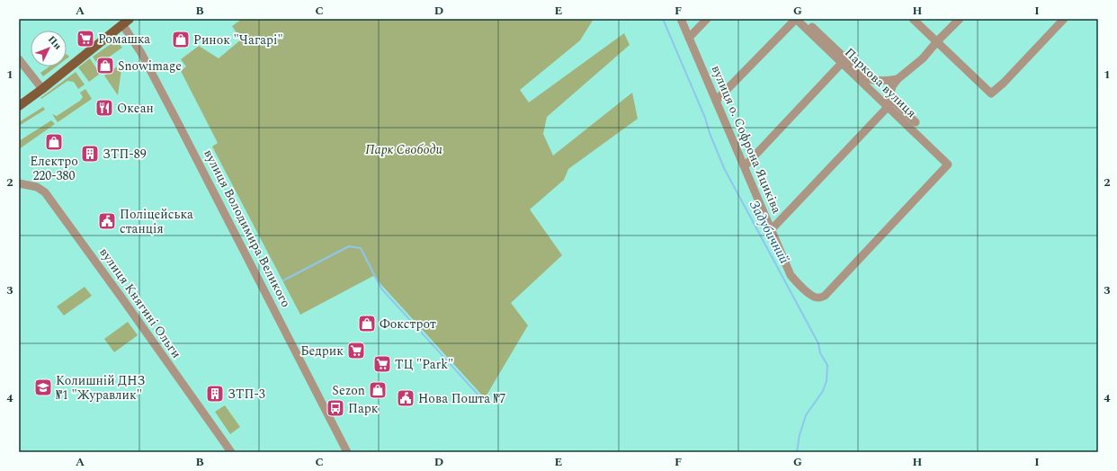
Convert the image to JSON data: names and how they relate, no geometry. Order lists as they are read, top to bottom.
{
  "streets": {
    "street": [
      "Паркова вулиця",
      "вулиця о. Софрона Яциківа",
      "вулиця Володимира Великого",
      "вулиця Княгині Ольги"
    ]
  },
  "crossings": [
    ["Паркова вулиця", "вулиця о. Софрона Яциківа"]
  ],
  "water": ["Задубичний"],
  "parks": ["Парк Свободи"],
  "places": {
    "supermarket": ["Ромашка", "Бедрик", "ТЦ \"Park\""],
    "shop": [
      "Ринок \"Чагарі\"",
      "Snowimage",
      "Електро 220-380",
      "Фокстрот",
      "Sezon"
    ],
    "restaurant": ["Океан"],
    "building": ["ЗТП-89", "ЗТП-3"],
    "public building": ["Поліцейська станція", "Нова Пошта №7"],
    "school or university": ["Колишній ДНЗ №1 \"Журавлик\""],
    "bus stop": ["Парк"]
  },
  "north": "top right",
  "grid": {
    "columns": [
      "A",
      "B",
      "C",
      "D",
      "E",
      "F",
      "G",
      "H",
      "I"
    ],
    "rows": [
      "1",
      "2",
      "3",
      "4"
    ]
  }
}
